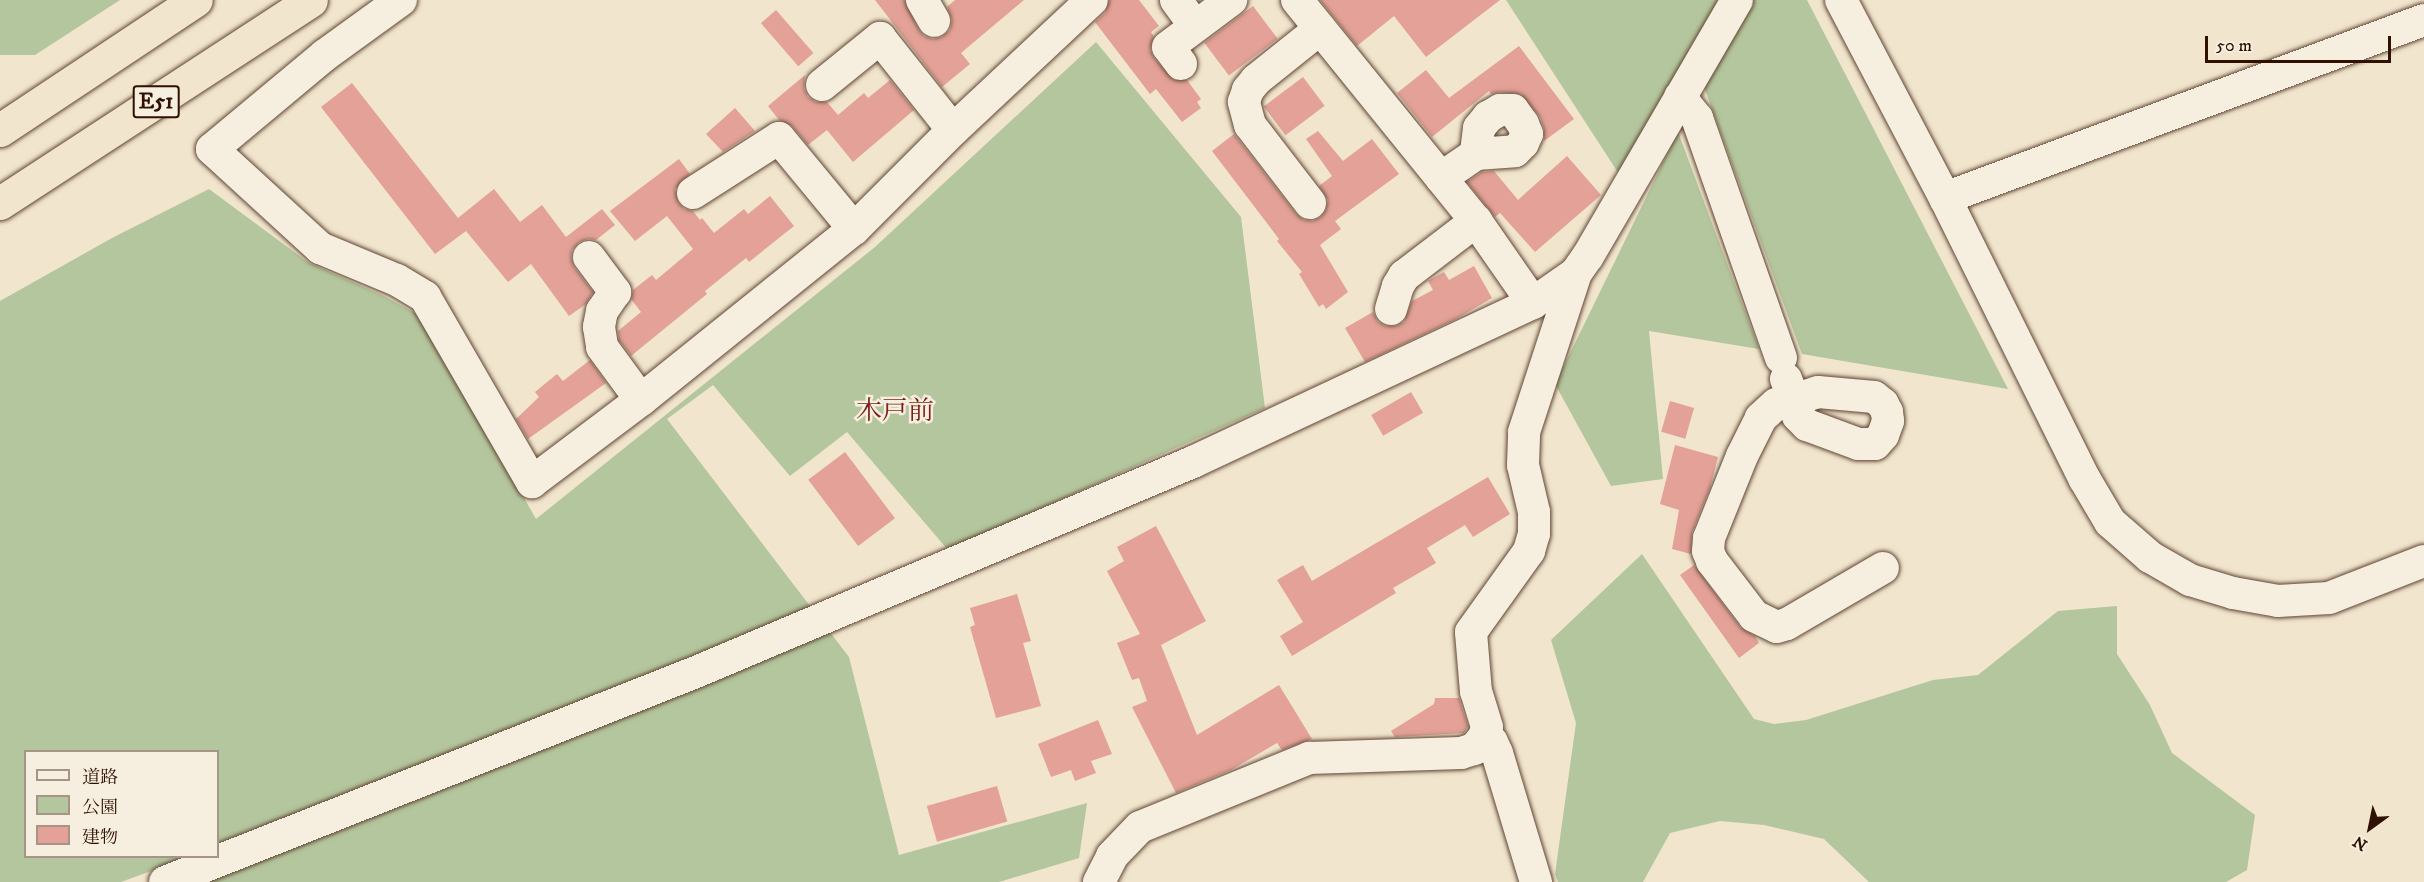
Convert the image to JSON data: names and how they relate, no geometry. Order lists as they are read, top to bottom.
{
  "streets": {
    "highway": ["E51"]
  },
  "districts": ["木戸前"],
  "legend": ["道路", "公園", "建物"],
  "scale_bar": "50 m",
  "north": "bottom left"
}
